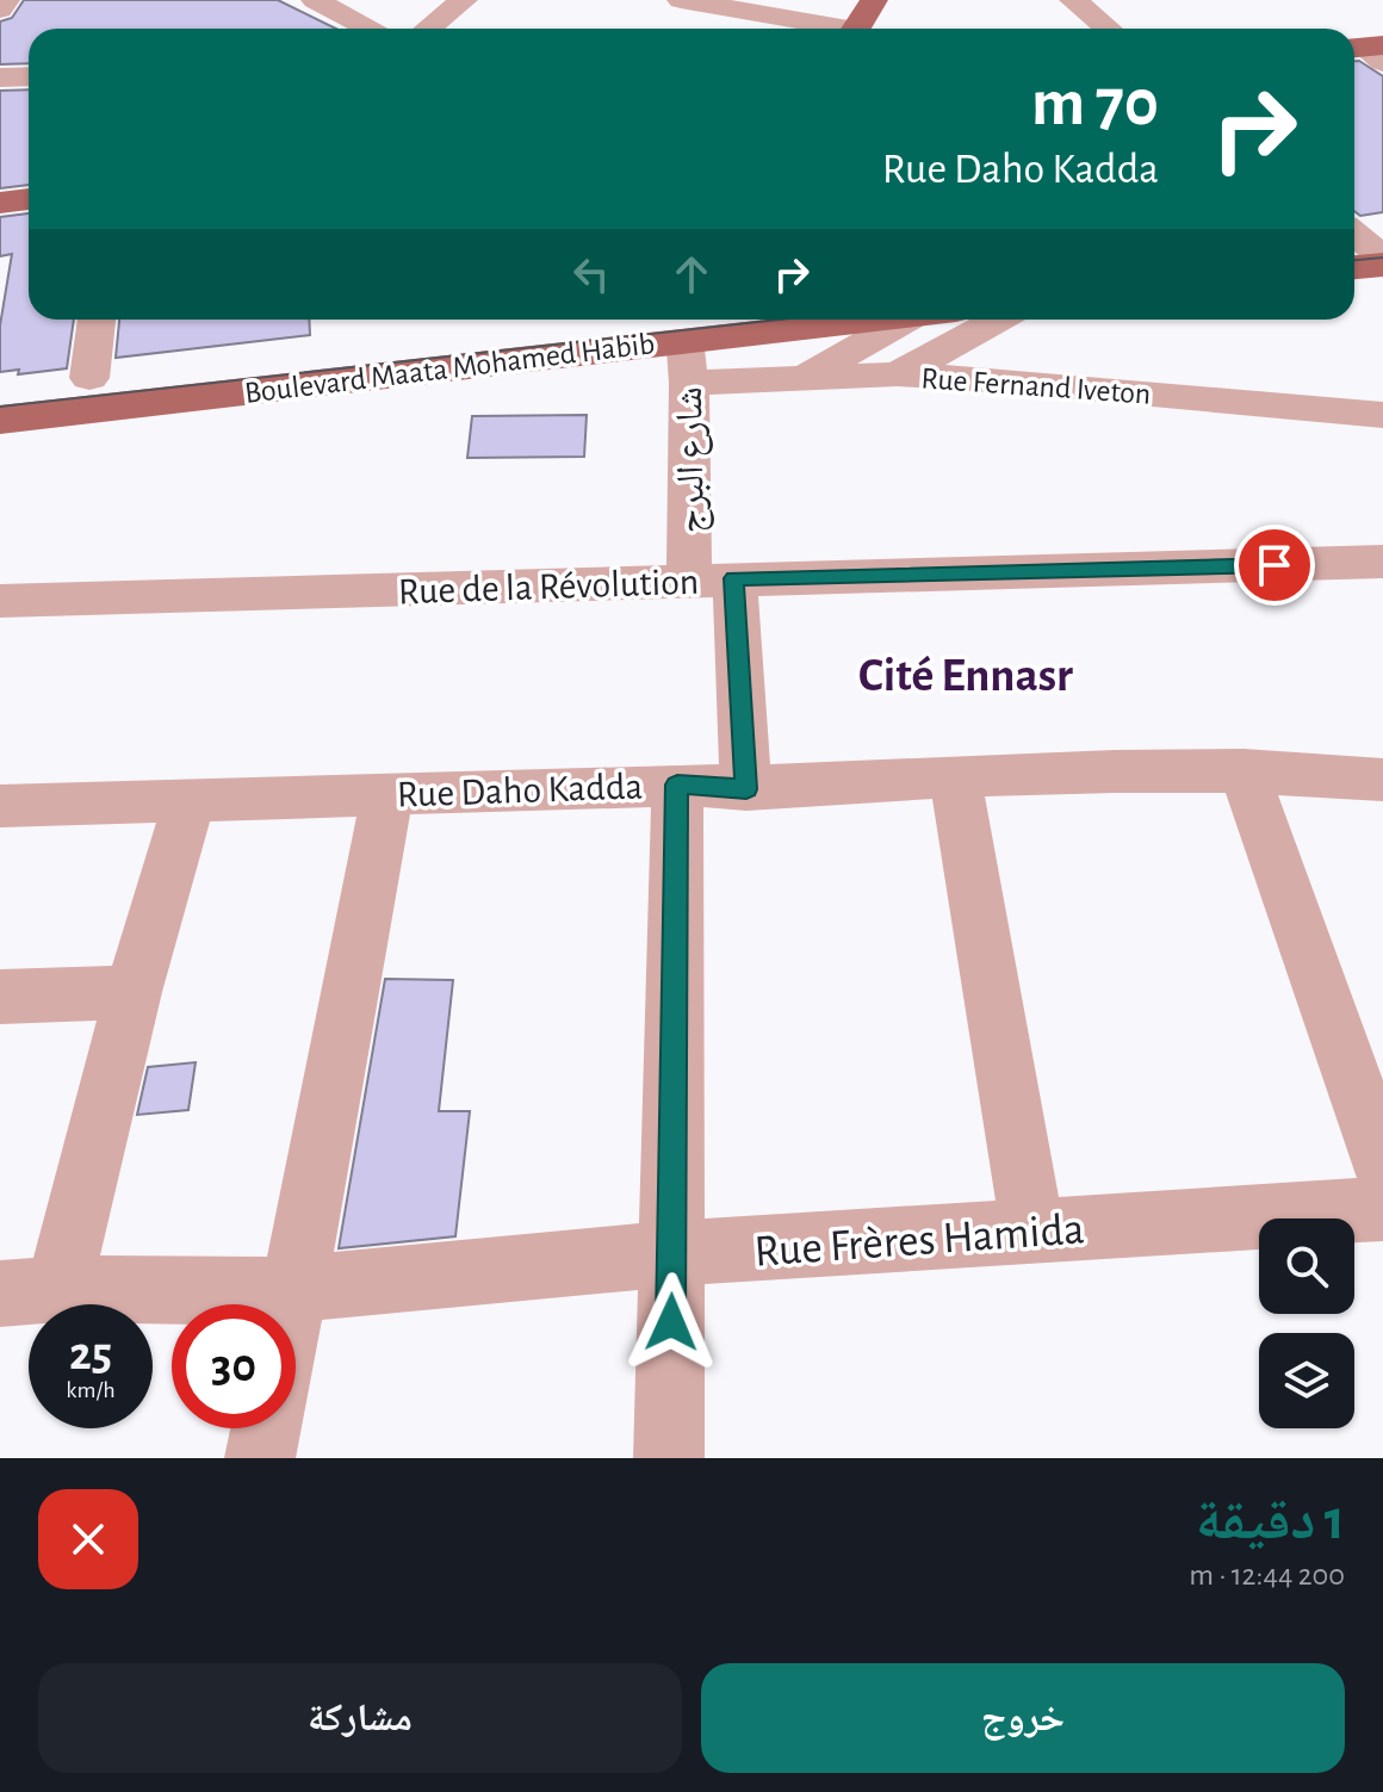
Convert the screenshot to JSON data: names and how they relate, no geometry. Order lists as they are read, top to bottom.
{
  "streets": {
    "main road": ["Boulevard Maata Mohamed Habib"],
    "street": [
      "Rue Fernand Iveton",
      "شارع البرج",
      "Rue de la Révolution",
      "Rue Daho Kadda",
      "Rue Frères Hamida"
    ]
  },
  "crossings": [
    ["Boulevard Maata Mohamed Habib", "شارع البرج"],
    ["Rue Fernand Iveton", "شارع البرج"],
    ["شارع البرج", "Rue de la Révolution"],
    ["شارع البرج", "Rue Daho Kadda"]
  ],
  "districts": ["Cité Ennasr"],
  "page": {
    "turn": ["70 m", "Rue Daho Kadda"],
    "speed": "25 km/h",
    "limit": "30",
    "heading": ["1 دقيقة", "200 m · 12:44"],
    "buttons": ["خروج", "مشاركة"]
  }
}
